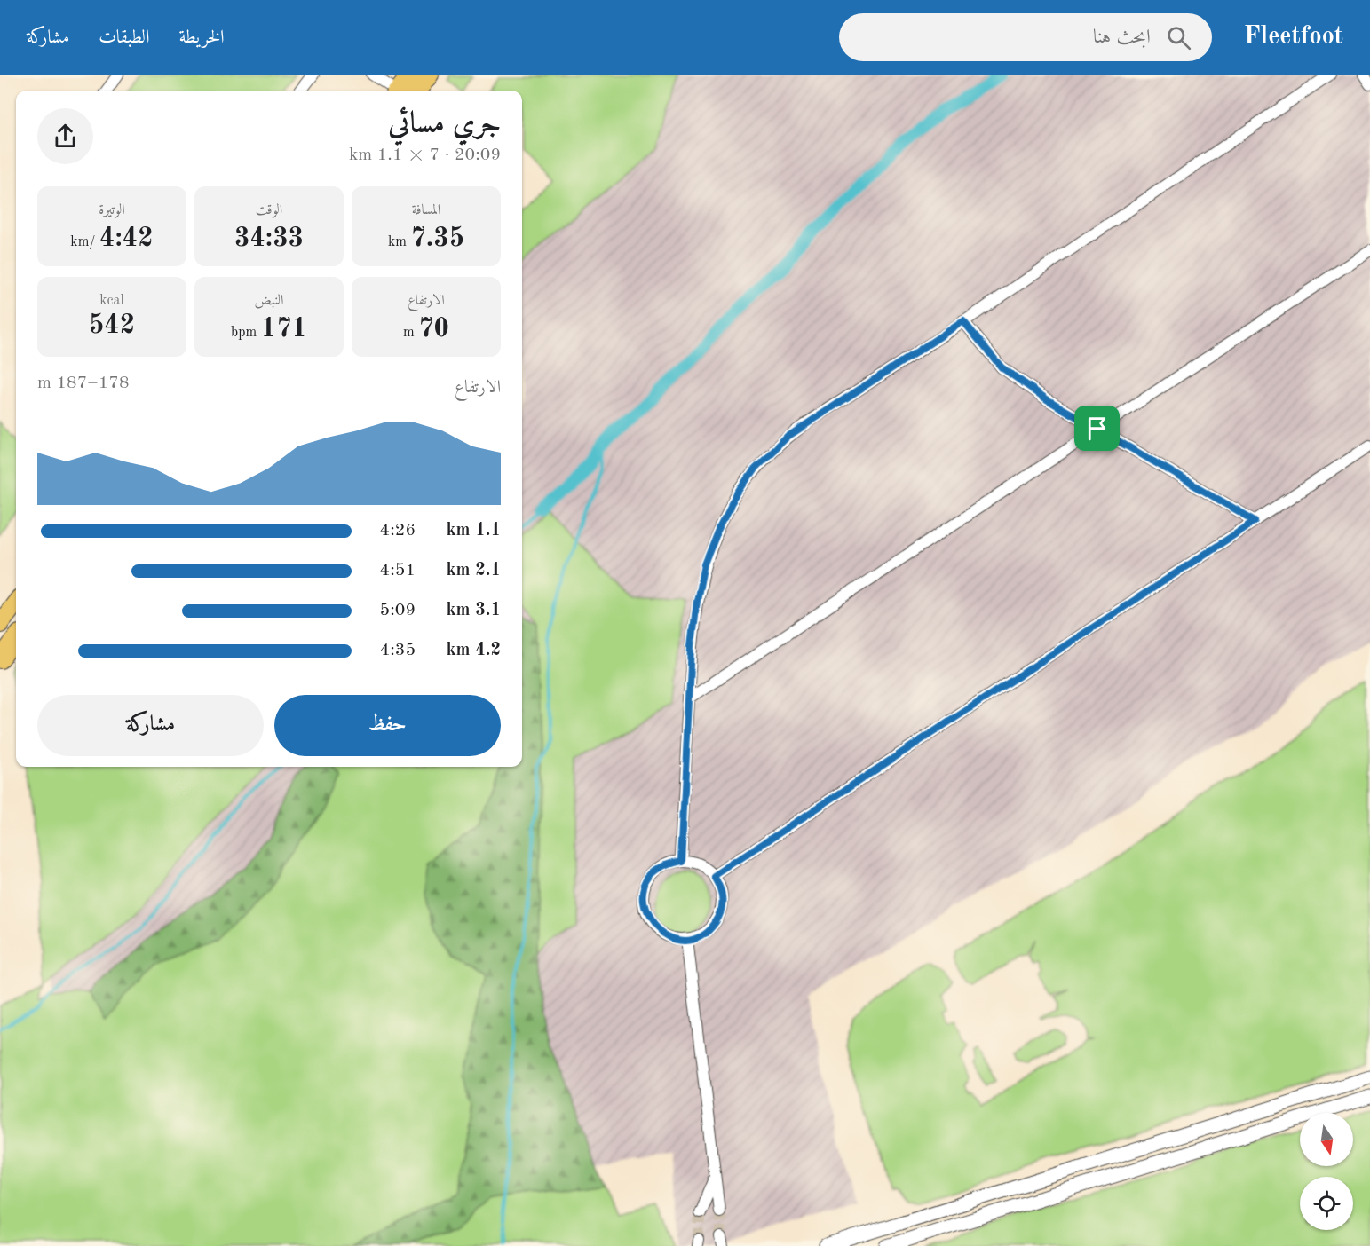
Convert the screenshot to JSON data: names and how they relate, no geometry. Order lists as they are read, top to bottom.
{
  "north": "bottom",
  "page": {
    "header": "Fleetfoot",
    "search": "ابحث هنا",
    "nav": ["الخريطة", "الطبقات", "مشاركة"],
    "heading": ["جري مسائي", "20:09 · 7 × 1.1 km"],
    "stats": [
      ["المسافة", "7.35 km"],
      ["الوقت", "34:33"],
      ["الوتيرة", "4:42 /km"],
      ["الارتفاع", "70 m"],
      ["النبض", "171 bpm"],
      ["kcal", "542"]
    ],
    "chart": ["الارتفاع", "178–187 m"],
    "list": [
      {
        "name": "1.1 km",
        "note": "4:26"
      },
      {
        "name": "2.1 km",
        "note": "4:51"
      },
      {
        "name": "3.1 km",
        "note": "5:09"
      },
      {
        "name": "4.2 km",
        "note": "4:35"
      }
    ],
    "buttons": ["حفظ", "مشاركة"]
  }
}
